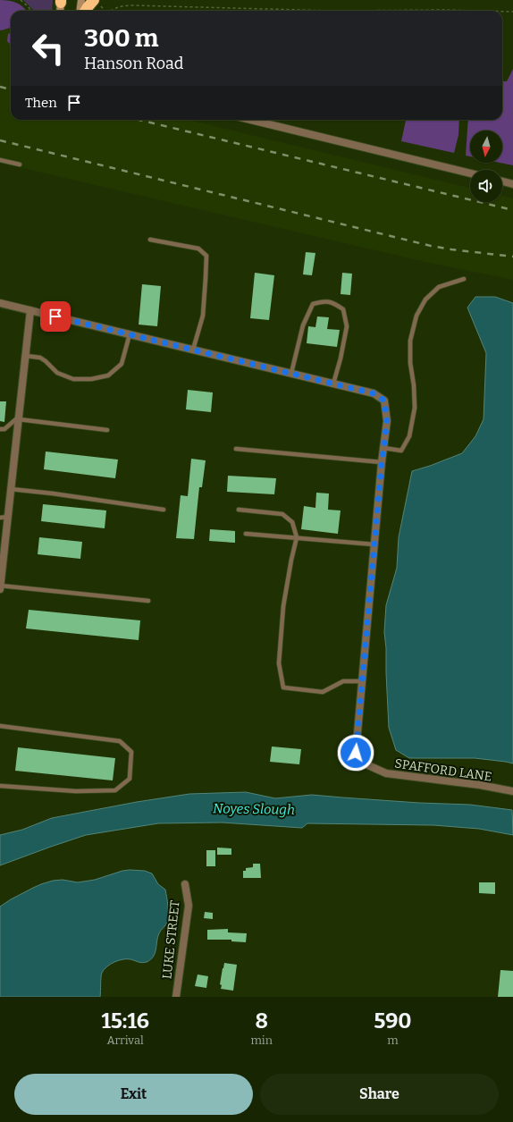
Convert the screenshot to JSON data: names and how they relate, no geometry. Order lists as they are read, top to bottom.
{
  "streets": {
    "street": ["SPAFFORD LANE", "LUKE STREET"]
  },
  "water": ["Noyes Slough"],
  "north": "bottom",
  "page": {
    "turn": ["300 m", "Hanson Road"],
    "then": "Then",
    "eta": [
      "15:16",
      "Arrival",
      "8",
      "min",
      "590",
      "m"
    ],
    "buttons": ["Exit", "Share"]
  }
}
